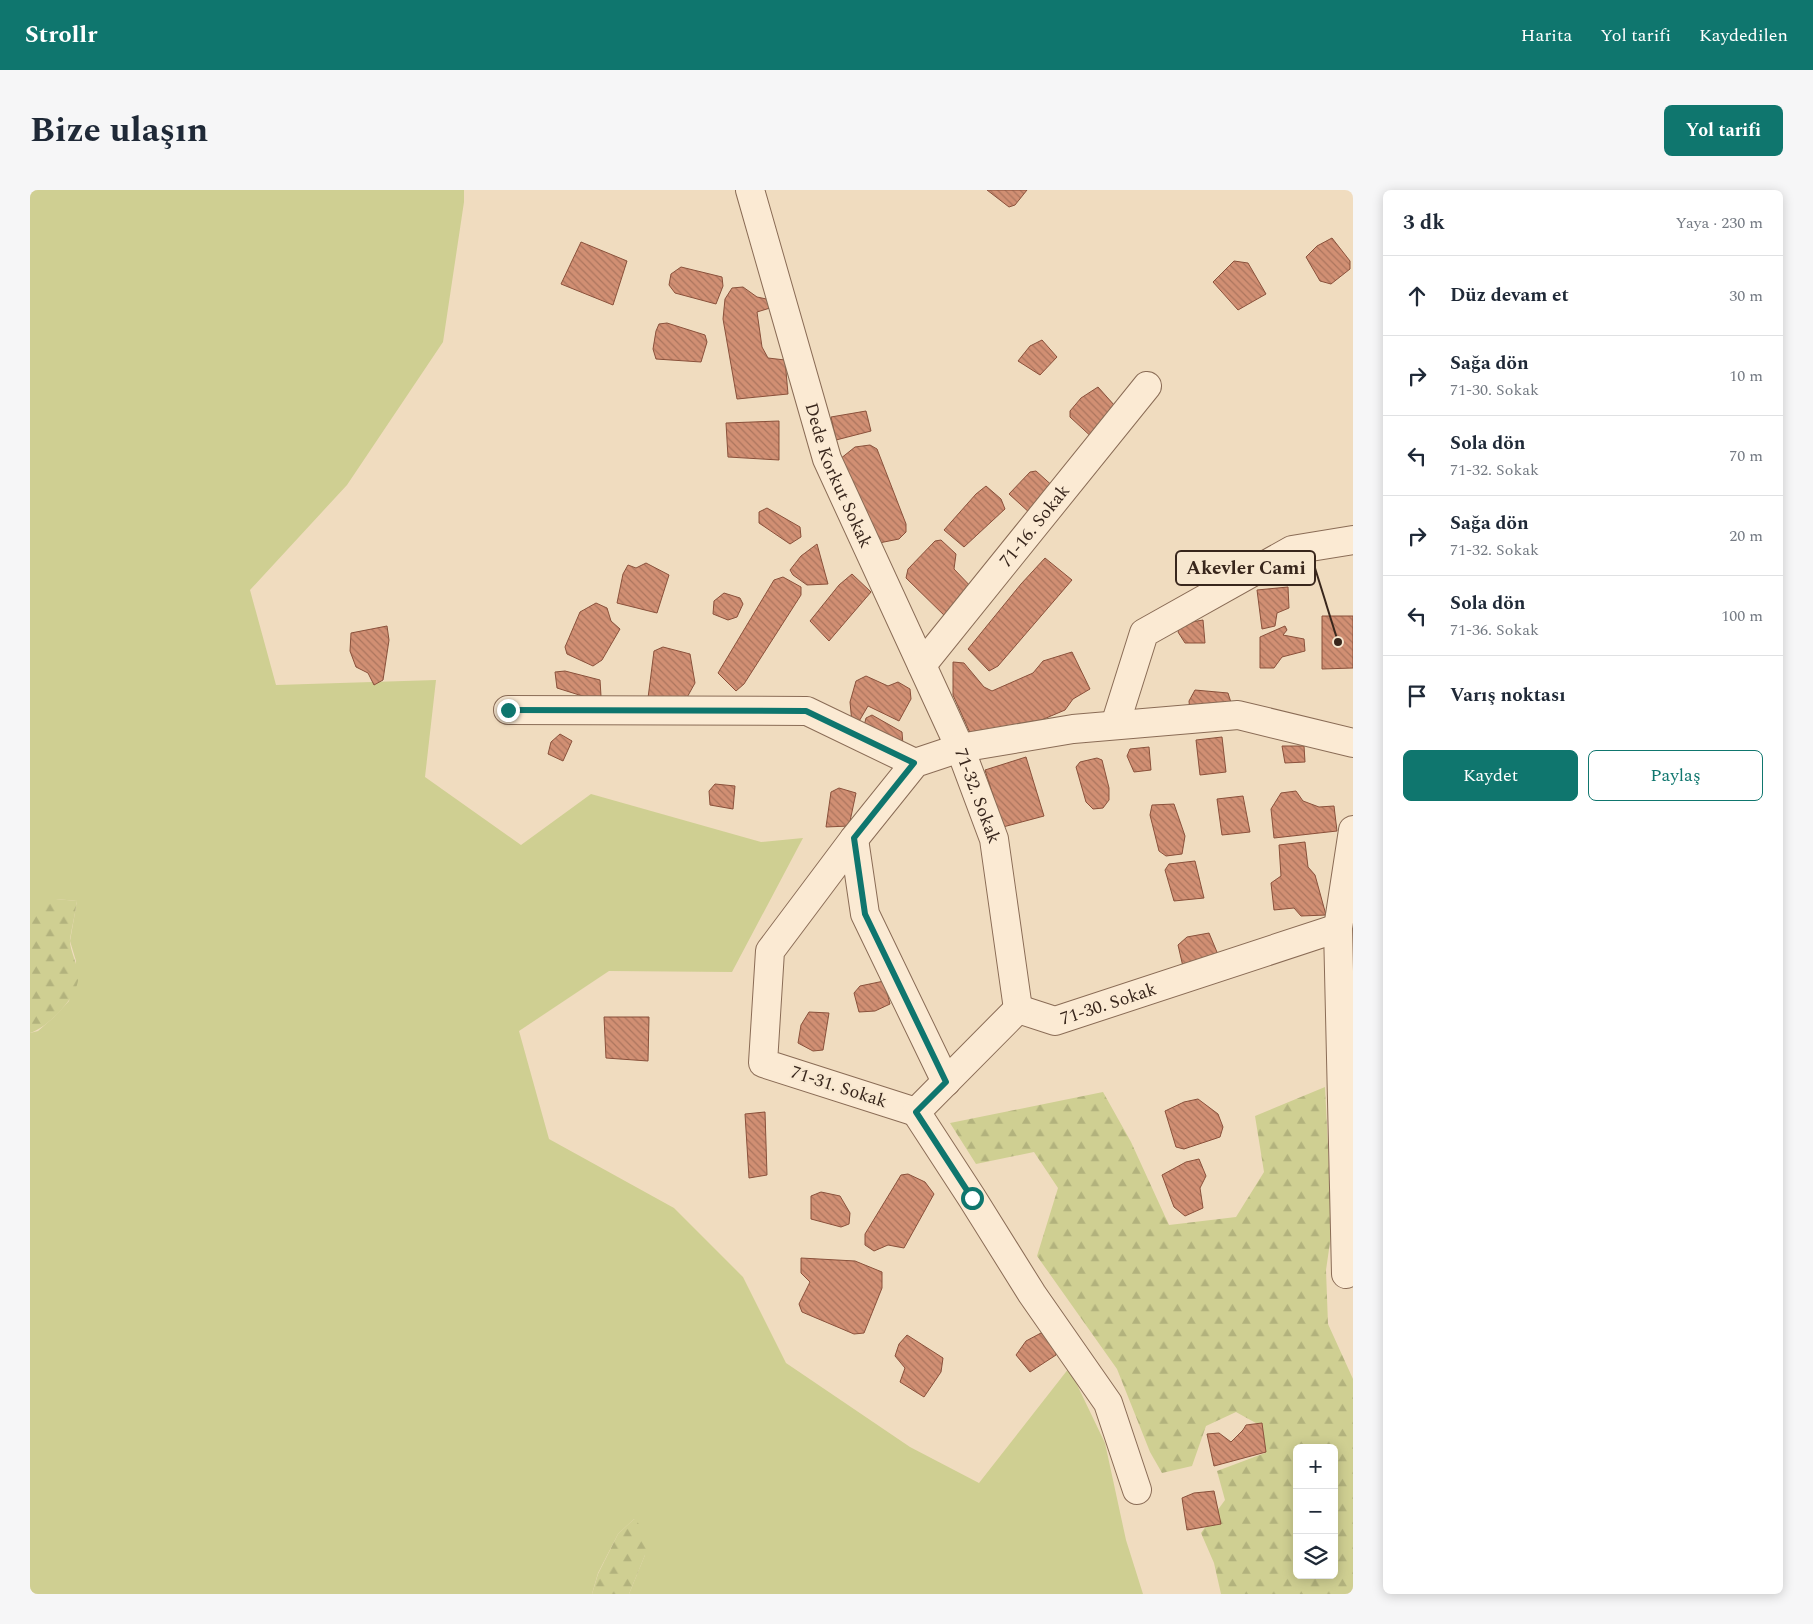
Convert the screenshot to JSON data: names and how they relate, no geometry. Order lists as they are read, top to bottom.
{
  "streets": {
    "street": [
      "Dede Korkut Sokak",
      "71-16. Sokak",
      "71-32. Sokak",
      "71-30. Sokak",
      "71-31. Sokak"
    ]
  },
  "crossings": [
    ["Dede Korkut Sokak", "71-16. Sokak"],
    ["Dede Korkut Sokak", "71-32. Sokak"],
    ["71-32. Sokak", "71-30. Sokak"]
  ],
  "places": ["Akevler Cami"],
  "page": {
    "header": "Strollr",
    "nav": ["Harita", "Yol tarifi", "Kaydedilen"],
    "title": "Bize ulaşın",
    "buttons": [
      "Yol tarifi",
      ["Kaydet", "Paylaş"]
    ],
    "heading": ["3 dk", "Yaya · 230 m"],
    "list": [
      ["Düz devam et", "30 m"],
      ["Sağa dön", "71-30. Sokak", "10 m"],
      ["Sola dön", "71-32. Sokak", "70 m"],
      ["Sağa dön", "71-32. Sokak", "20 m"],
      ["Sola dön", "71-36. Sokak", "100 m"],
      "Varış noktası"
    ],
    "map_buttons": ["+", "−"]
  }
}
